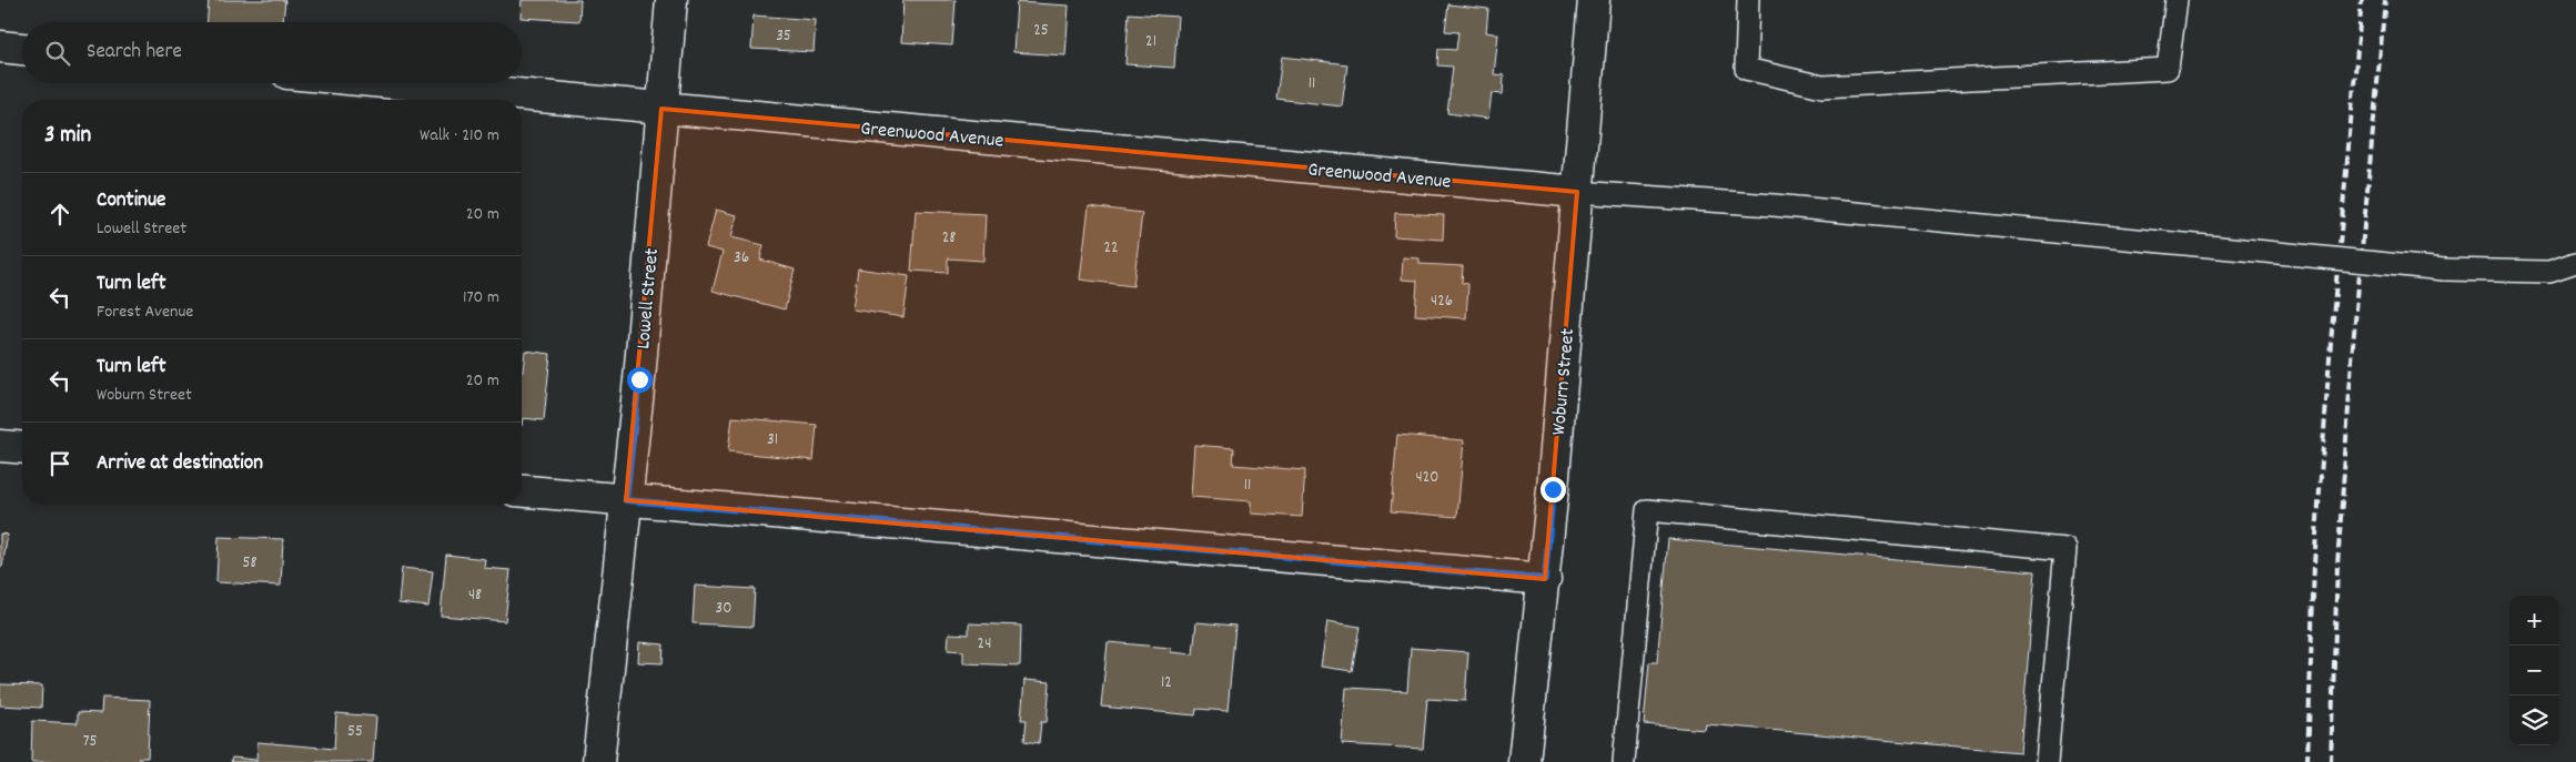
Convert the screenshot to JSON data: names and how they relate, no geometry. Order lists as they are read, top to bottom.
{
  "streets": {
    "street": ["Greenwood Avenue", "Lowell Street", "Woburn Street"]
  },
  "crossings": [
    ["Greenwood Avenue", "Lowell Street"],
    ["Greenwood Avenue", "Woburn Street"]
  ],
  "house_numbers": [
    "25",
    "35",
    "21",
    "11",
    "28",
    "22",
    "36",
    "426",
    "31",
    "420",
    "11",
    "58",
    "48",
    "30",
    "24",
    "12",
    "55",
    "75"
  ],
  "page": {
    "search": "Search here",
    "heading": ["3 min", "Walk · 210 m"],
    "list": [
      ["Continue", "Lowell Street", "20 m"],
      ["Turn left", "Forest Avenue", "170 m"],
      ["Turn left", "Woburn Street", "20 m"],
      "Arrive at destination"
    ],
    "map_buttons": ["+", "−"]
  }
}
